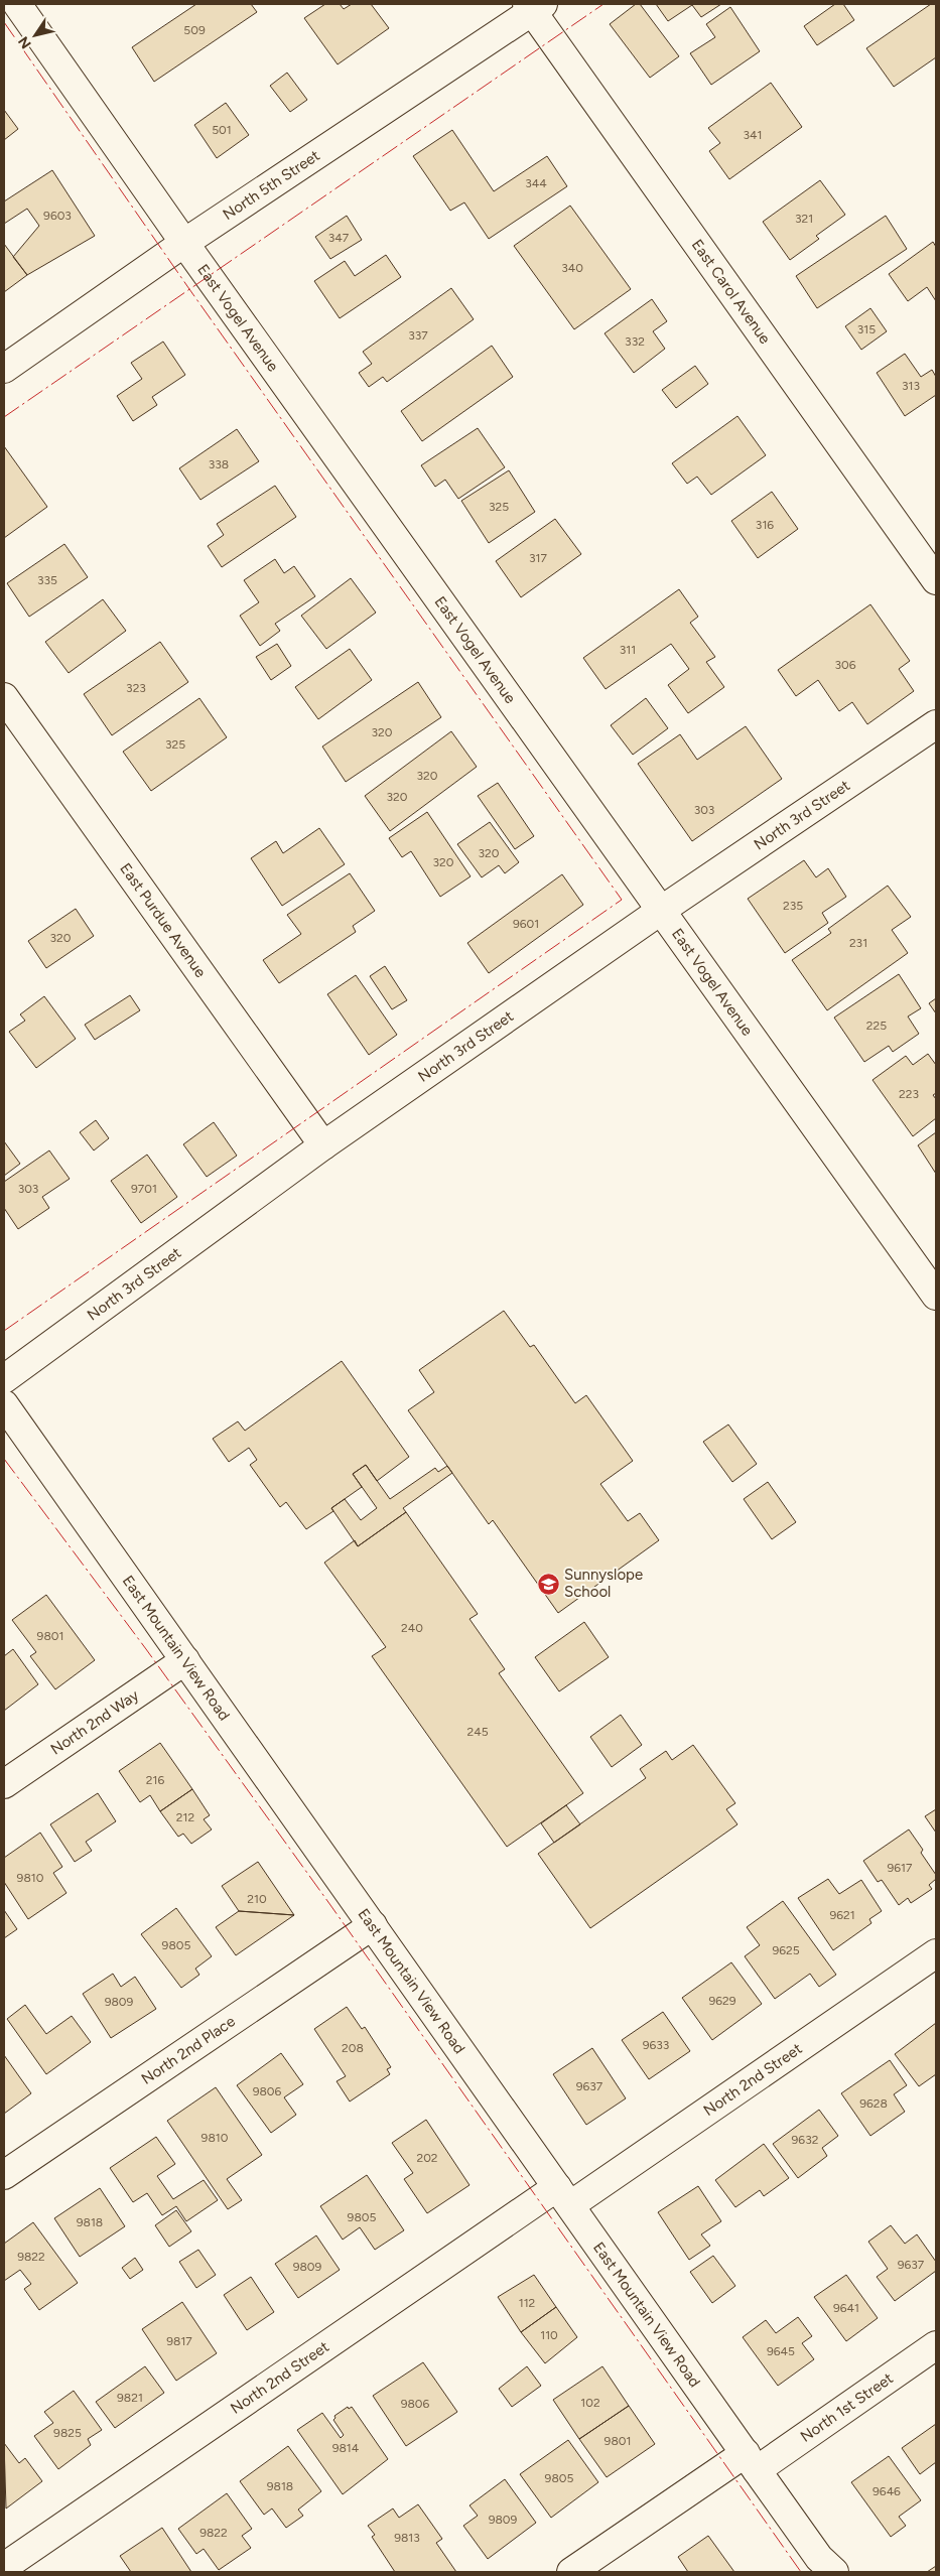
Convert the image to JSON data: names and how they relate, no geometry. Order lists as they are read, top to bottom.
{
  "streets": {
    "street": [
      "North 5th Street",
      "East Carol Avenue",
      "East Vogel Avenue",
      "North 3rd Street",
      "East Purdue Avenue",
      "East Mountain View Road",
      "North 2nd Way",
      "North 2nd Place",
      "North 2nd Street",
      "North 1st Street"
    ]
  },
  "crossings": [
    ["North 5th Street", "East Carol Avenue"],
    ["North 5th Street", "East Vogel Avenue"],
    ["East Vogel Avenue", "North 3rd Street"],
    ["North 3rd Street", "East Purdue Avenue"],
    ["East Mountain View Road", "North 2nd Way"],
    ["East Mountain View Road", "North 2nd Place"],
    ["East Mountain View Road", "North 2nd Street"],
    ["East Mountain View Road", "North 1st Street"]
  ],
  "places": {
    "school or university": ["Sunnyslope School"]
  },
  "house_numbers": [
    "509",
    "501",
    "341",
    "344",
    "9603",
    "321",
    "347",
    "340",
    "315",
    "337",
    "332",
    "313",
    "338",
    "325",
    "316",
    "317",
    "335",
    "311",
    "306",
    "323",
    "320",
    "325",
    "320",
    "320",
    "303",
    "320",
    "320",
    "235",
    "9601",
    "320",
    "231",
    "225",
    "223",
    "303",
    "9701",
    "240",
    "9801",
    "245",
    "216",
    "212",
    "9617",
    "9810",
    "210",
    "9621",
    "9805",
    "9625",
    "9629",
    "9809",
    "9633",
    "208",
    "9637",
    "9806",
    "9628",
    "9810",
    "9632",
    "202",
    "9805",
    "9818",
    "9822",
    "9637",
    "9809",
    "112",
    "9641",
    "110",
    "9817",
    "9645",
    "9821",
    "102",
    "9806",
    "9825",
    "9801",
    "9814",
    "9805",
    "9818",
    "9646",
    "9809",
    "9822",
    "9813"
  ],
  "north": "bottom left"
}
